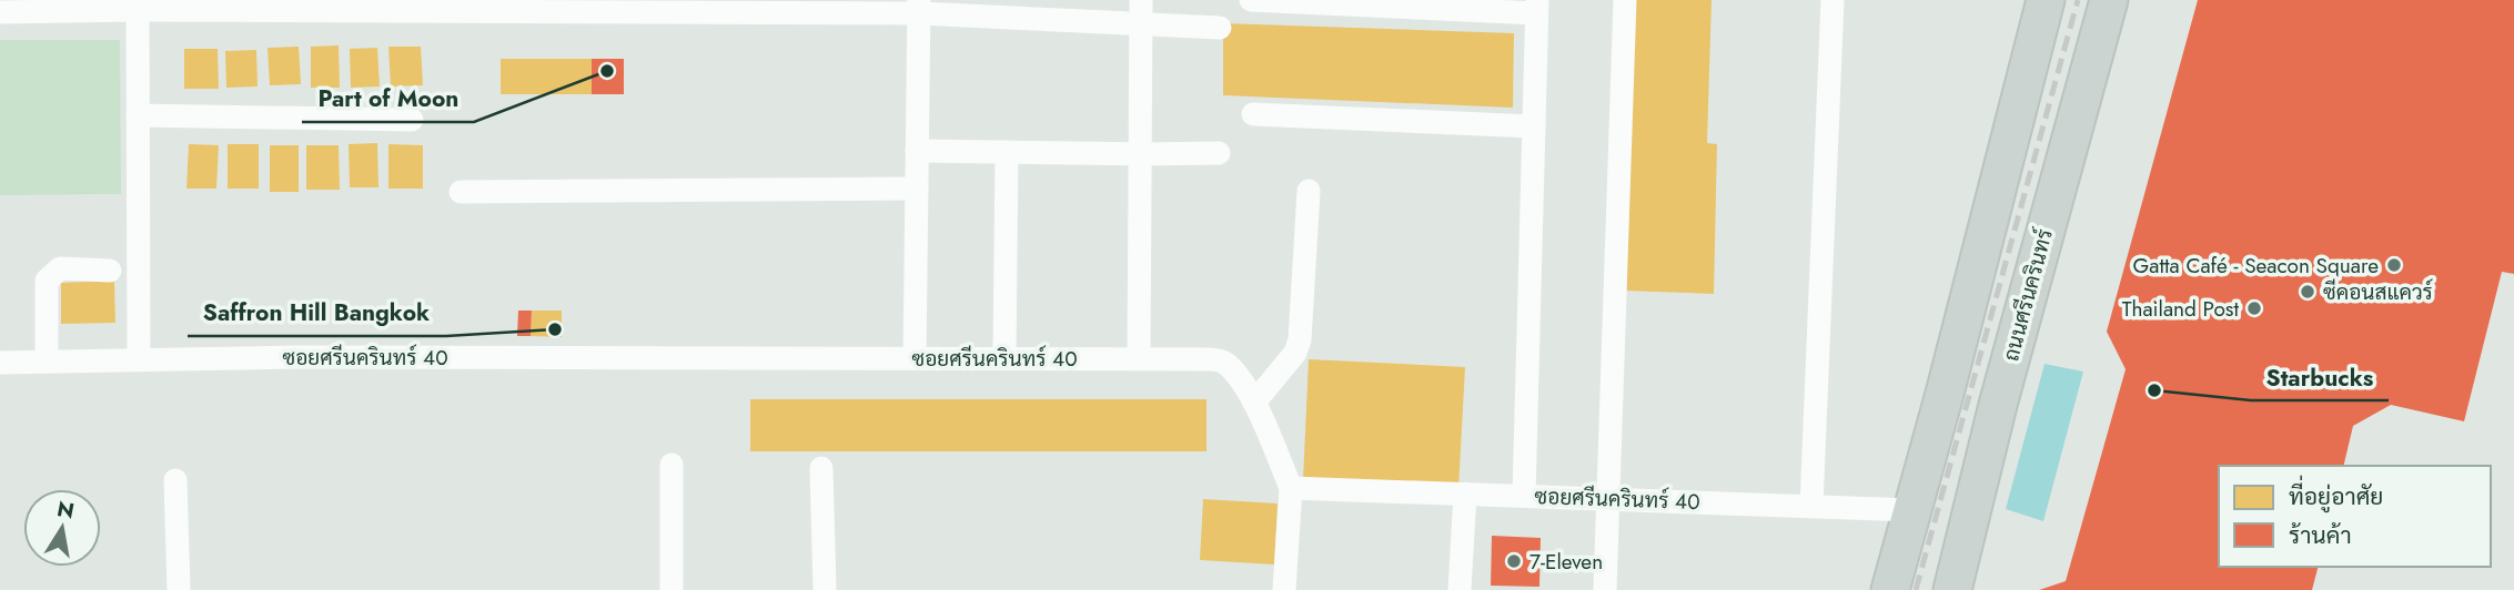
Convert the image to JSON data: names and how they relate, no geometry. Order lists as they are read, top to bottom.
{
  "streets": {
    "main road": ["ถนนศรีนครินทร์"],
    "street": ["ซอยศรีนครินทร์ 40"]
  },
  "places": [
    "Part of Moon",
    "Gatta Café - Seacon Square",
    "ซีคอนสแควร์",
    "Thailand Post",
    "Saffron Hill Bangkok",
    "Starbucks",
    "7-Eleven"
  ],
  "legend": ["ที่อยู่อาศัย", "ร้านค้า"],
  "north": "top"
}
